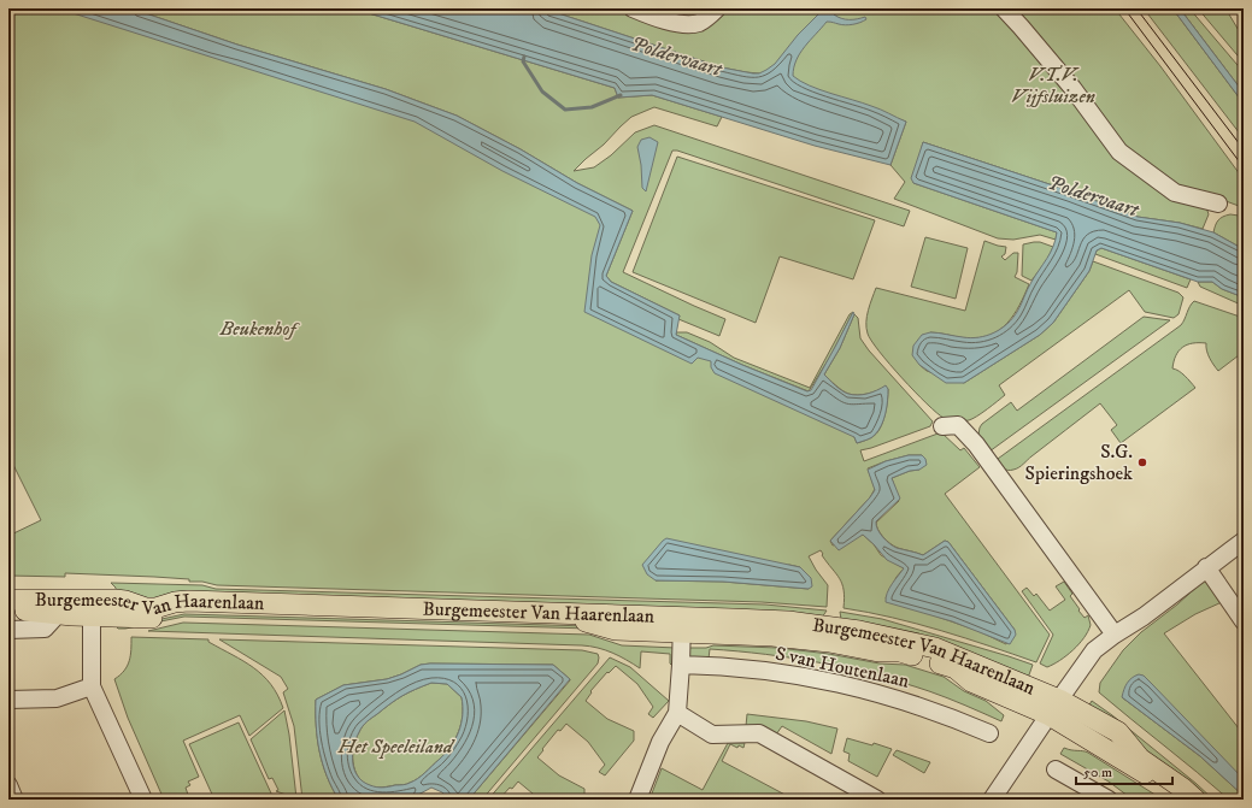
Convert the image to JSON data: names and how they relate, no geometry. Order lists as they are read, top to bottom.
{
  "streets": {
    "main road": ["Burgemeester Van Haarenlaan"],
    "street": ["S van Houtenlaan"]
  },
  "water": ["Poldervaart"],
  "parks": ["V.T.V. Vijfsluizen", "Beukenhof", "Het Speeleiland"],
  "places": ["S.G. Spieringshoek"],
  "scale_bar": "50 m"
}
